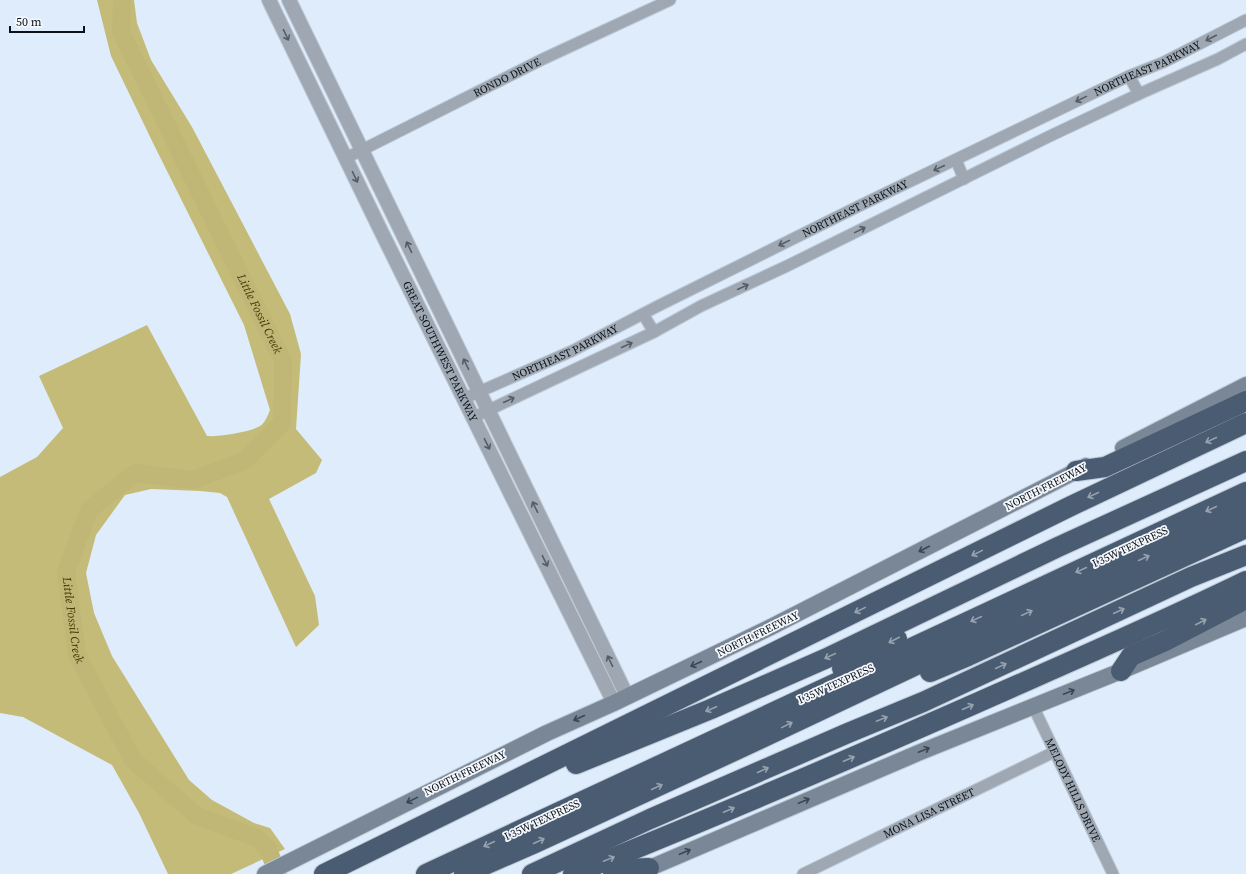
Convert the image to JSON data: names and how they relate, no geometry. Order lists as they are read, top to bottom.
{
  "streets": {
    "highway": ["I 35W TEXPRESS"],
    "main road": ["NORTH FREEWAY"],
    "street": [
      "NORTHEAST PARKWAY",
      "RONDO DRIVE",
      "GREAT SOUTHWEST PARKWAY",
      "MELODY HILLS DRIVE",
      "MONA LISA STREET"
    ]
  },
  "crossings": [
    ["NORTHEAST PARKWAY", "GREAT SOUTHWEST PARKWAY"],
    ["RONDO DRIVE", "GREAT SOUTHWEST PARKWAY"],
    ["GREAT SOUTHWEST PARKWAY", "NORTH FREEWAY"],
    ["MELODY HILLS DRIVE", "MONA LISA STREET"]
  ],
  "one_way": ["NORTH FREEWAY"],
  "water": ["Little Fossil Creek"],
  "scale_bar": "50 m"
}
